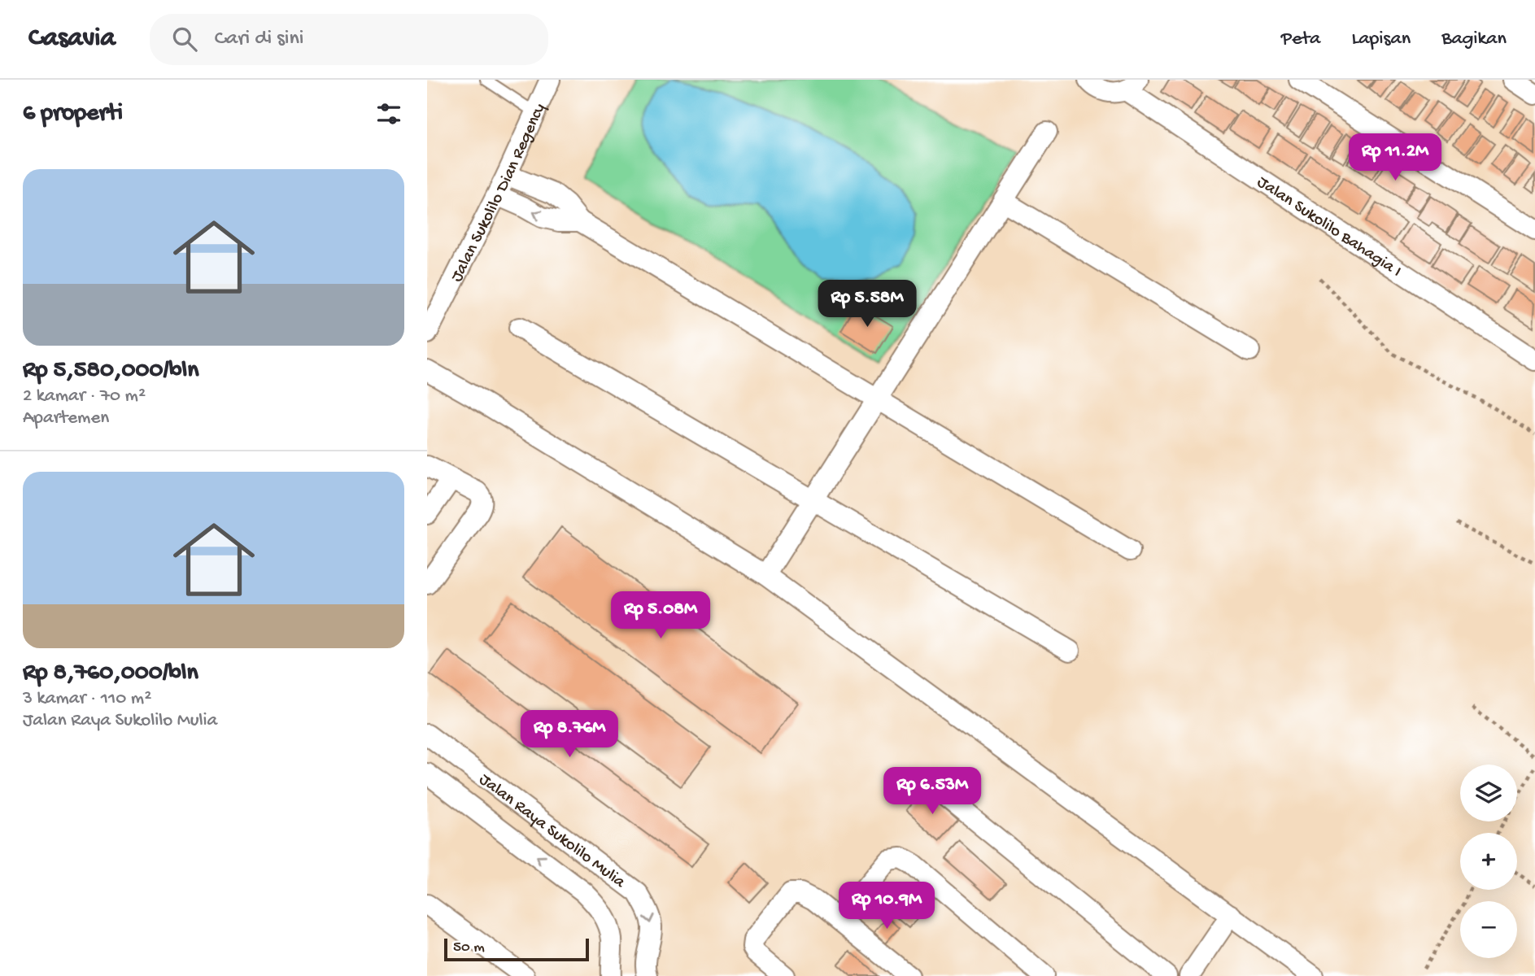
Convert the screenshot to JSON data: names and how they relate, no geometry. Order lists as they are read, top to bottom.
{
  "streets": {
    "street": ["Jalan Sukolilo Dian Regency", "Jalan Sukolilo Bahagia I", "Jalan Raya Sukolilo Mulia"]
  },
  "scale_bar": "50 m",
  "page": {
    "header": "Casavia",
    "search": "Cari di sini",
    "nav": ["Peta", "Lapisan", "Bagikan"],
    "heading": "6 properti",
    "price": [
      "Rp 11.2M",
      "Rp 5.58M",
      "Rp 5.08M",
      "Rp 8.76M",
      "Rp 6.53M",
      "Rp 10.9M"
    ],
    "list": [
      {
        "name": "Rp 5,580,000/bln",
        "note": "2 kamar · 70 m² · Apartemen"
      },
      {
        "name": "Rp 8,760,000/bln",
        "note": "3 kamar · 110 m² · Jalan Raya Sukolilo Mulia"
      }
    ],
    "map_buttons": ["+", "−"],
    "scale": "50 m"
  }
}
